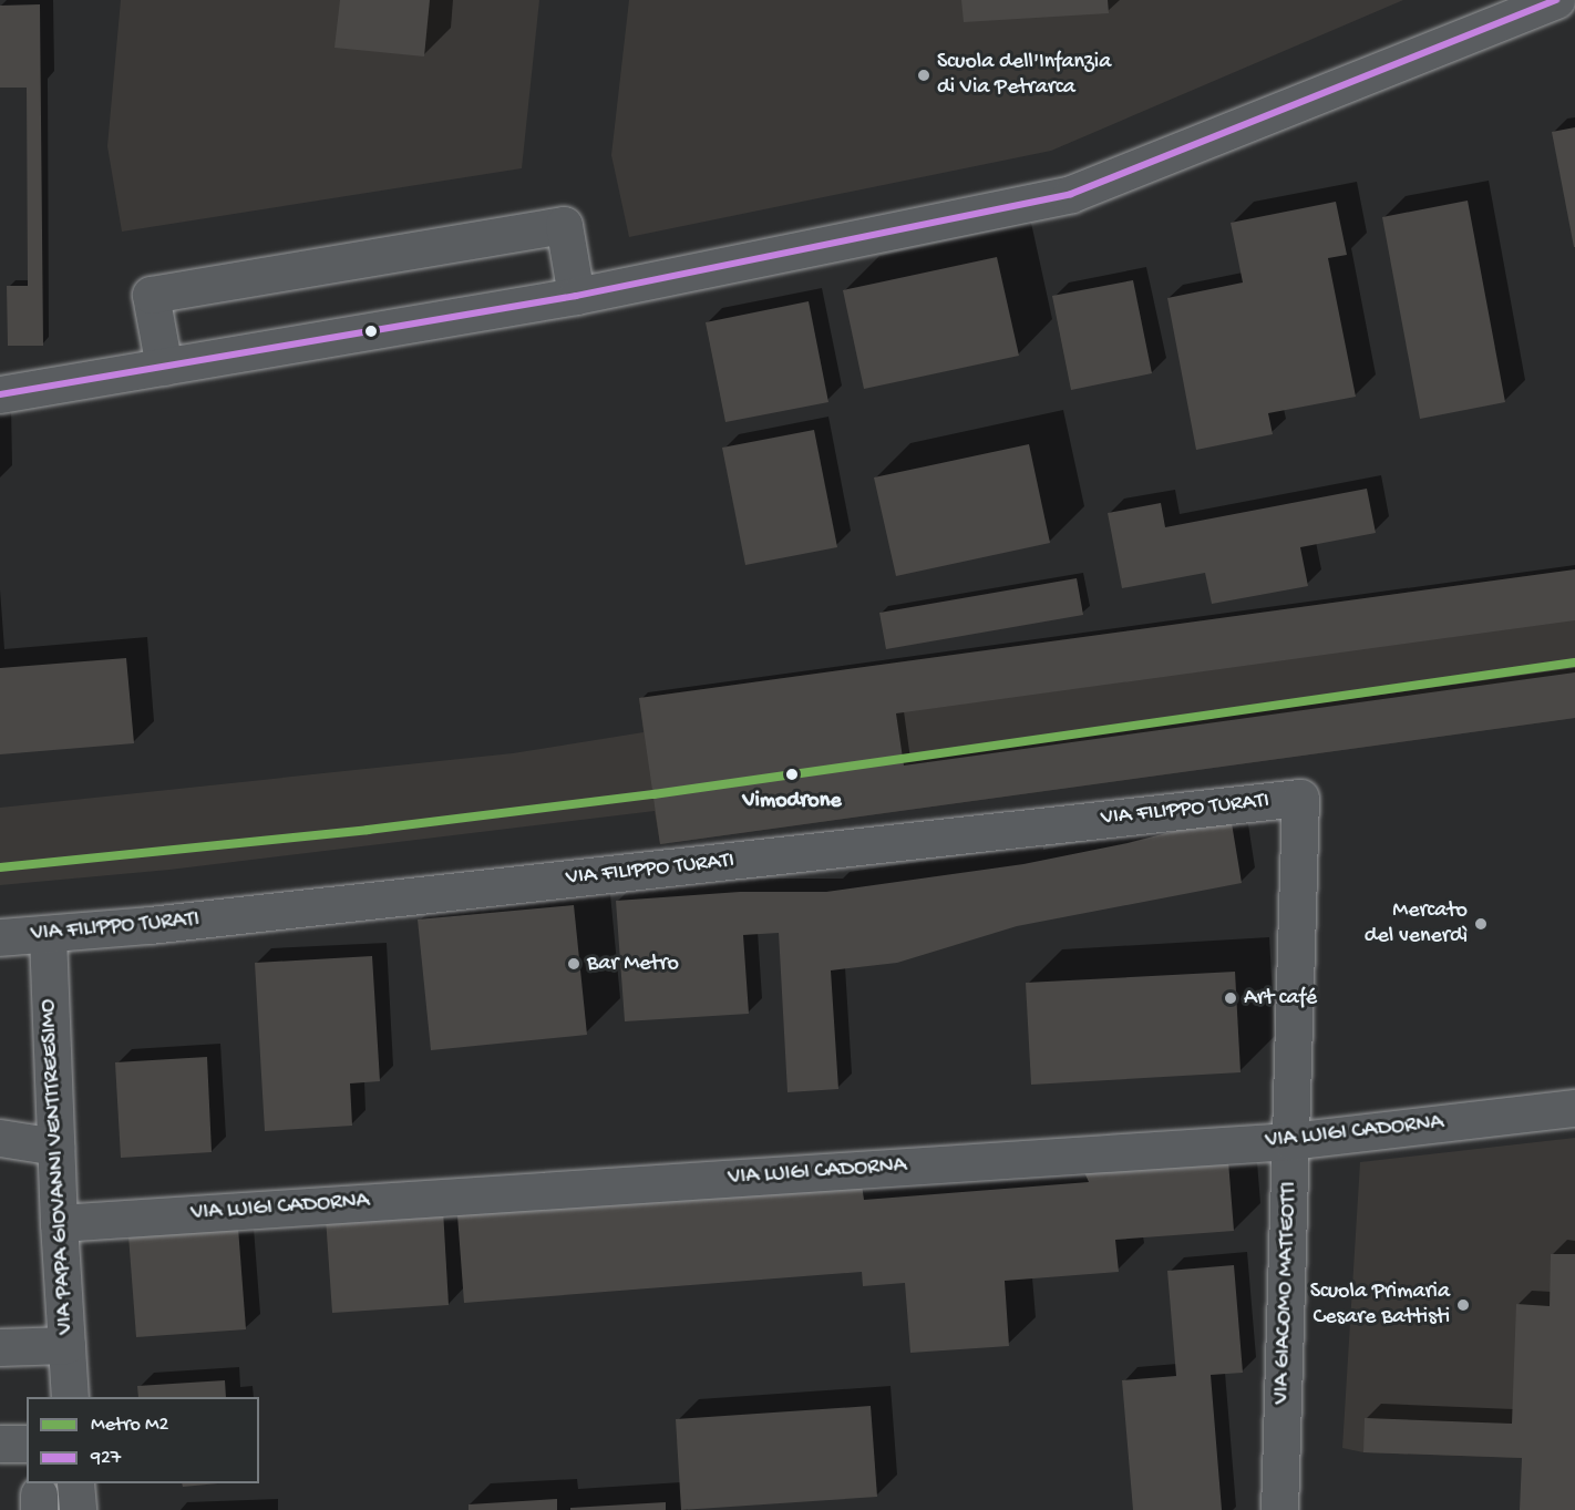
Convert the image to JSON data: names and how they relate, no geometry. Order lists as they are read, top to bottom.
{
  "streets": {
    "street": [
      "VIA FILIPPO TURATI",
      "VIA LUIGI CADORNA",
      "VIA PAPA GIOVANNI VENTITREESIMO",
      "VIA GIACOMO MATTEOTTI"
    ]
  },
  "crossings": [
    ["VIA FILIPPO TURATI", "VIA PAPA GIOVANNI VENTITREESIMO"],
    ["VIA FILIPPO TURATI", "VIA GIACOMO MATTEOTTI"],
    ["VIA LUIGI CADORNA", "VIA PAPA GIOVANNI VENTITREESIMO"],
    ["VIA LUIGI CADORNA", "VIA GIACOMO MATTEOTTI"]
  ],
  "places": [
    "Scuola dell'Infanzia di Via Petrarca",
    "Vimodrone",
    "Mercato del venerdì",
    "Bar Metro",
    "Art café",
    "Scuola Primaria Cesare Battisti"
  ],
  "lines": ["transit line 927", "metro line M2"],
  "legend": ["Metro M2", "927"]
}
